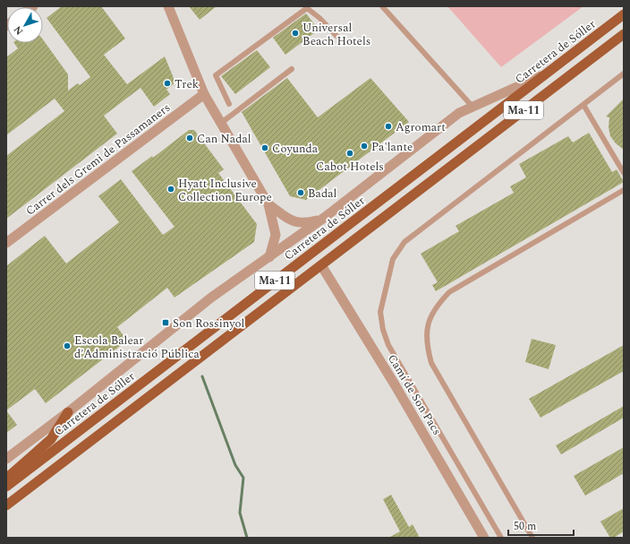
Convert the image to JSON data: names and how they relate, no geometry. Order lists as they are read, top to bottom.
{
  "streets": {
    "main road": ["Carretera de Sóller", "Ma-11"],
    "street": ["Carrer dels Gremi de Passamaners", "Camí de Son Pacs"]
  },
  "crossings": [
    ["Ma-11", "Camí de Son Pacs"]
  ],
  "places": {
    "other": [
      "Universal Beach Hotels",
      "Trek",
      "Agromart",
      "Can Nadal",
      "Pa'lante",
      "Coyunda",
      "Cabot Hotels",
      "Hyatt Inclusive Collection Europe",
      "Badal",
      "Escola Balear d'Administració Pública"
    ],
    "transit": ["Son Rossinyol"]
  },
  "scale_bar": "50 m",
  "north": "bottom left"
}
